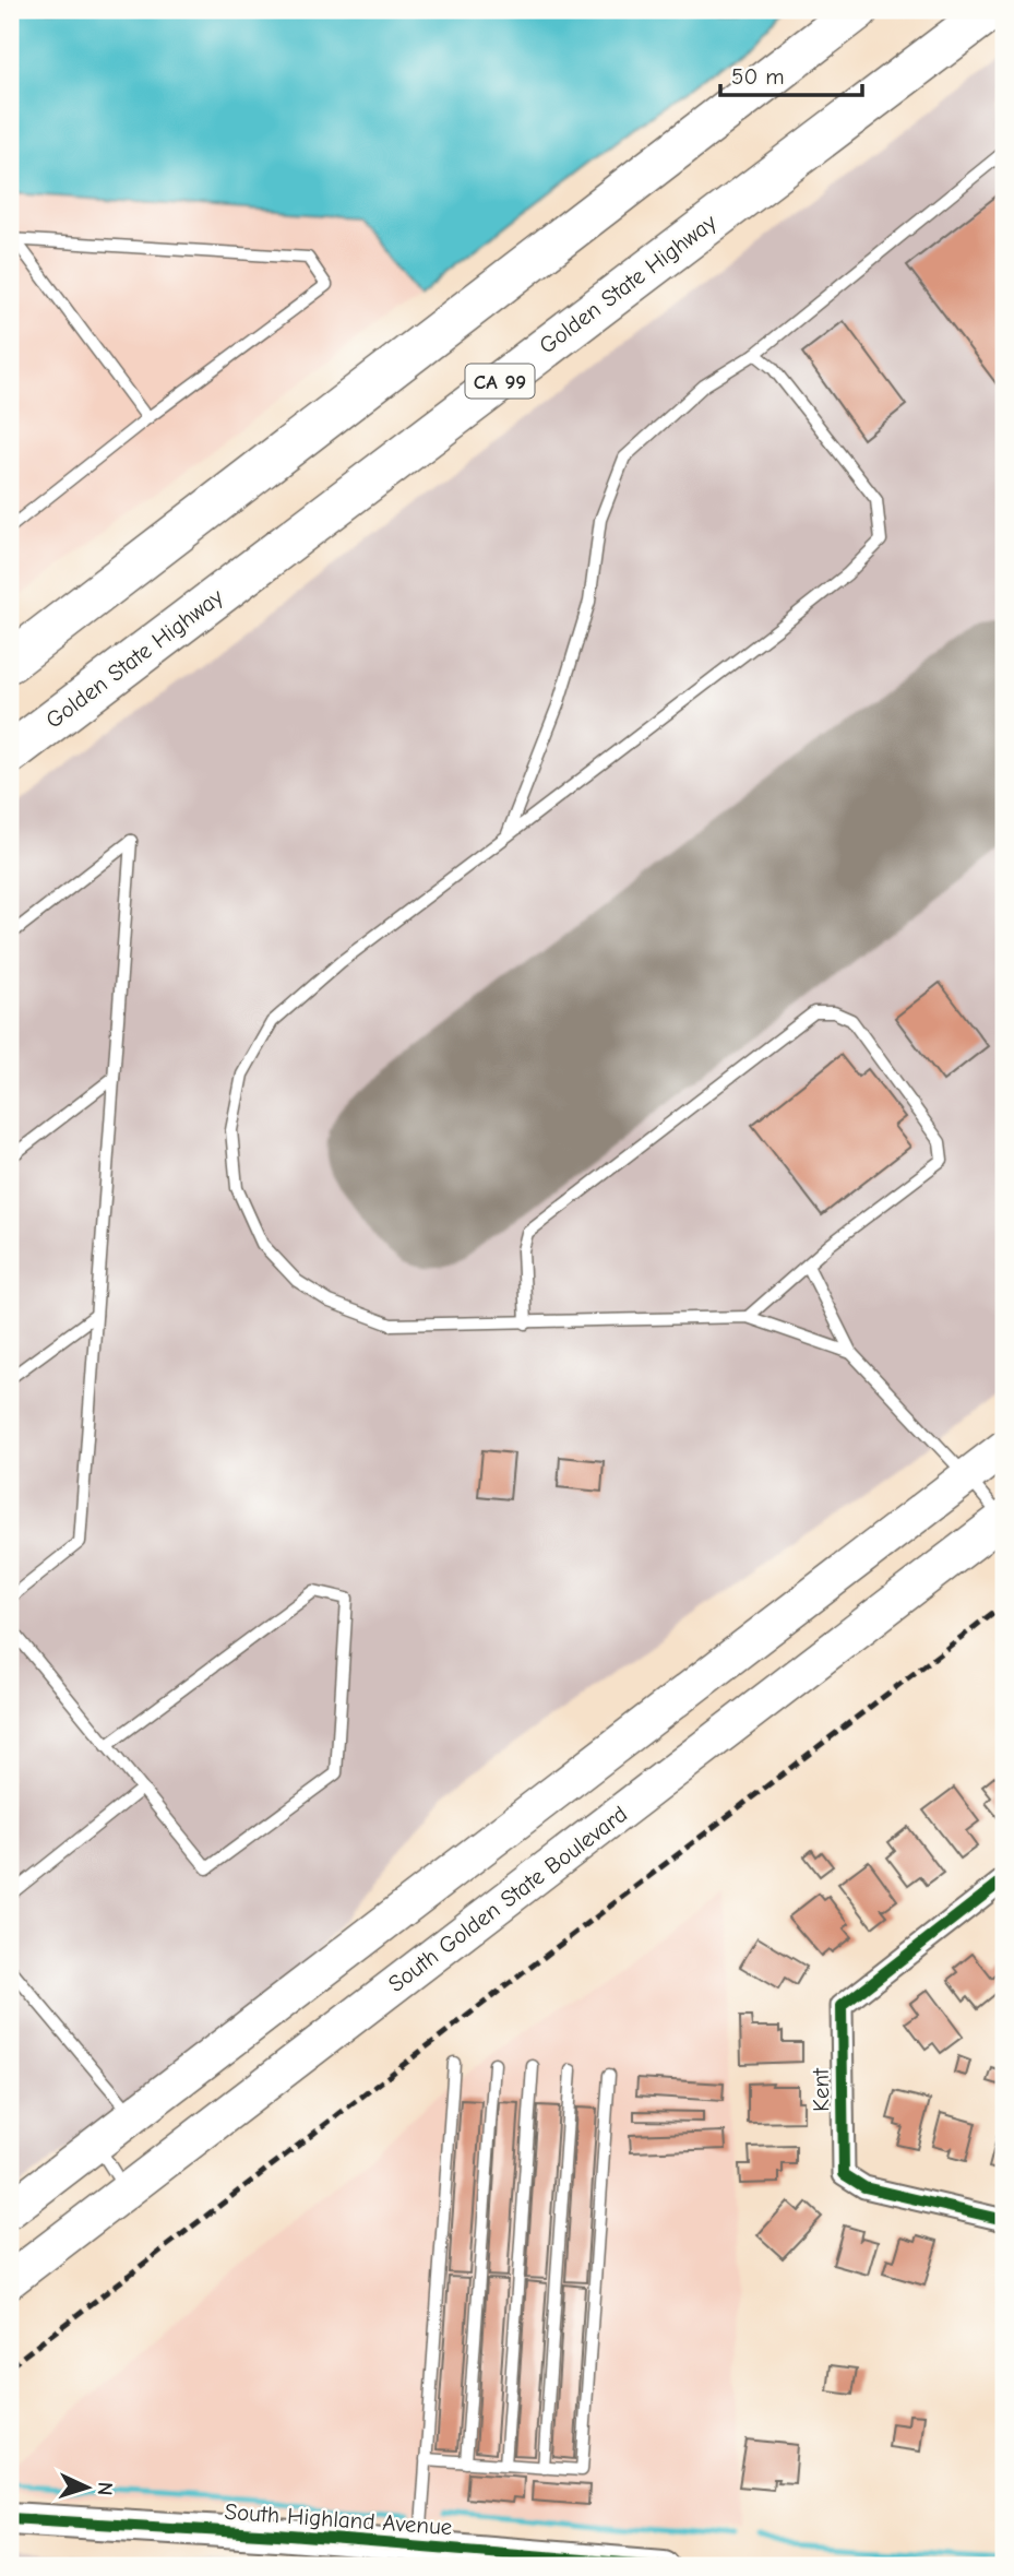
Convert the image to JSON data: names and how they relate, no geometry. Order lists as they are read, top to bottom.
{
  "streets": {
    "highway": ["Golden State Highway", "CA 99"],
    "main road": ["South Golden State Boulevard"],
    "street": ["Kent", "South Highland Avenue"]
  },
  "scale_bar": "50 m",
  "north": "right"
}
